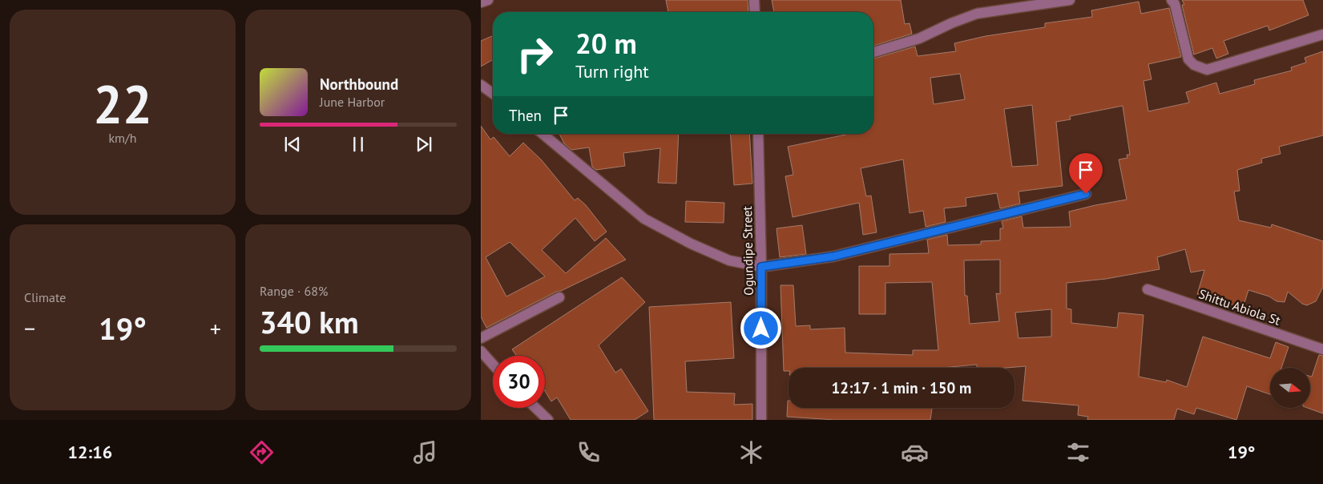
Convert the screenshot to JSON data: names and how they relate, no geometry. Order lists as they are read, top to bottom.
{
  "streets": {
    "street": ["Ogundipe Street", "Shittu Abiola St"]
  },
  "north": "right",
  "page": {
    "tile": [
      ["22", "km/h"],
      "Climate",
      ["Range · 68%", "340 km"]
    ],
    "turn": ["20 m", "Turn right"],
    "song": ["Northbound", "June Harbor"],
    "then": "Then",
    "heat": ["−", "19°", "+"],
    "limit": "30",
    "trip": "12:17 · 1 min · 150 m",
    "tabs": ["12:16", "19°"]
  }
}
